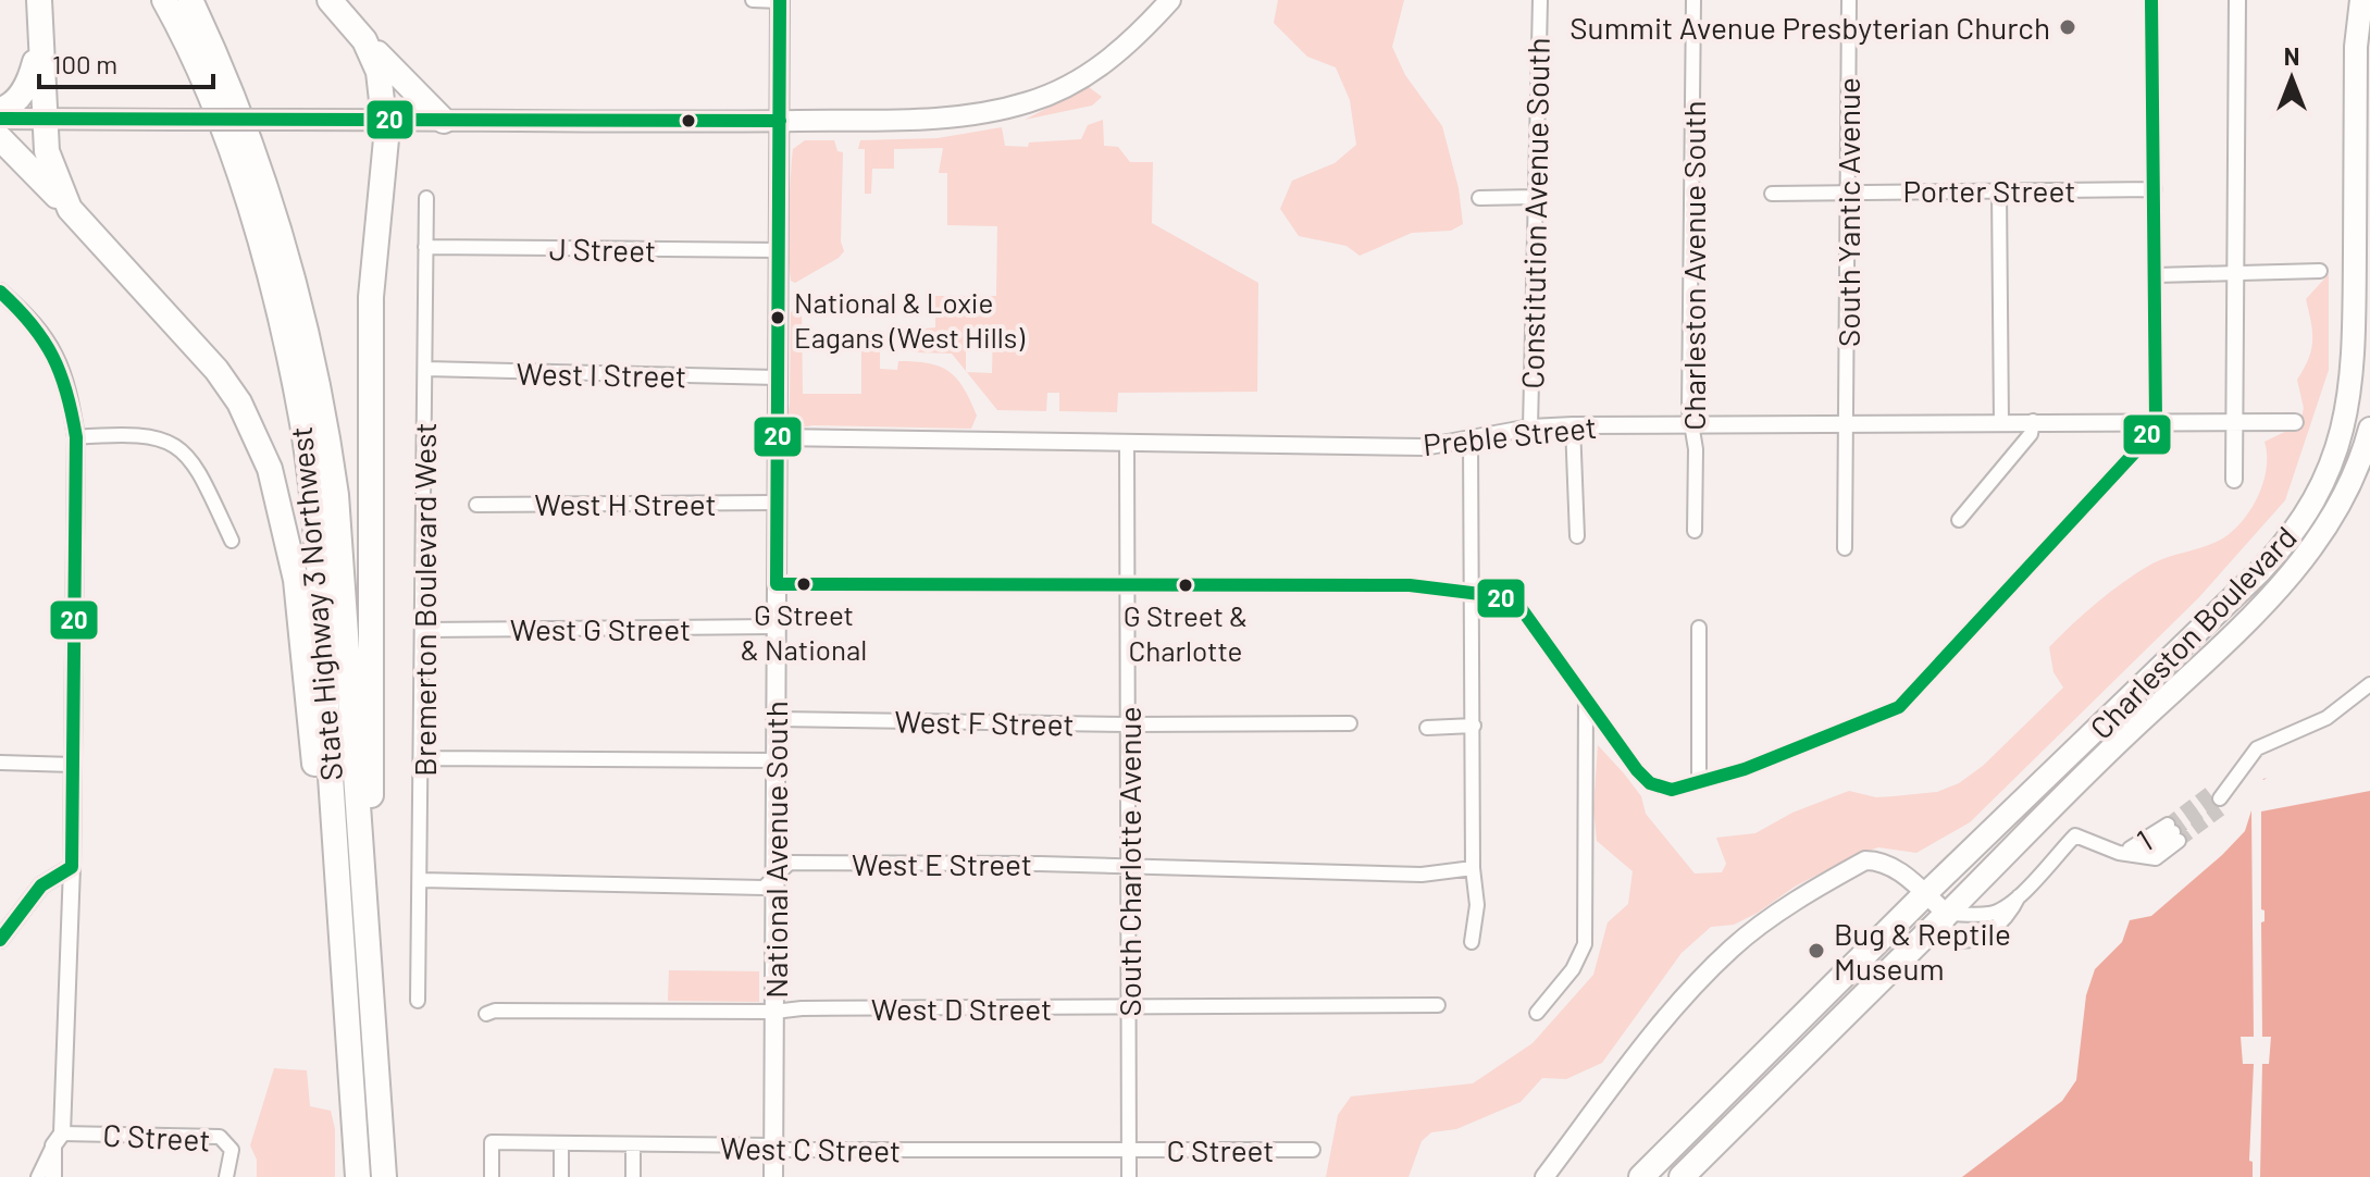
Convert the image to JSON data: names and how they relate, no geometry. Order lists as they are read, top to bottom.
{
  "streets": {
    "highway": ["State Highway 3 Northwest", "Charleston Boulevard"],
    "main road": ["National Avenue South"],
    "street": [
      "Porter Street",
      "South Yantic Avenue",
      "Constitution Avenue South",
      "J Street",
      "Charleston Avenue South",
      "West I Street",
      "Preble Street",
      "West H Street",
      "Bremerton Boulevard West",
      "West G Street",
      "West F Street",
      "1",
      "South Charlotte Avenue",
      "West E Street",
      "West D Street",
      "C Street",
      "West C Street"
    ]
  },
  "crossings": [
    ["Porter Street", "South Yantic Avenue"],
    ["South Yantic Avenue", "Preble Street"],
    ["Constitution Avenue South", "Preble Street"],
    ["J Street", "Bremerton Boulevard West"],
    ["J Street", "National Avenue South"],
    ["Charleston Avenue South", "Preble Street"],
    ["West I Street", "Bremerton Boulevard West"],
    ["West I Street", "National Avenue South"],
    ["Preble Street", "National Avenue South"],
    ["Preble Street", "South Charlotte Avenue"],
    ["West H Street", "National Avenue South"],
    ["Bremerton Boulevard West", "West G Street"],
    ["Bremerton Boulevard West", "West E Street"],
    ["West G Street", "National Avenue South"],
    ["West F Street", "National Avenue South"],
    ["West F Street", "South Charlotte Avenue"],
    ["National Avenue South", "West E Street"],
    ["National Avenue South", "West D Street"],
    ["National Avenue South", "West C Street"],
    ["South Charlotte Avenue", "West E Street"],
    ["South Charlotte Avenue", "West D Street"],
    ["South Charlotte Avenue", "C Street"],
    ["South Charlotte Avenue", "West C Street"],
    ["C Street", "West C Street"]
  ],
  "places": [
    "Summit Avenue Presbyterian Church",
    "National & Loxie Eagans (West Hills)",
    "G Street & National",
    "G Street & Charlotte",
    "Bug & Reptile Museum"
  ],
  "lines": ["transit line 20"],
  "scale_bar": "100 m",
  "north": "top"
}
